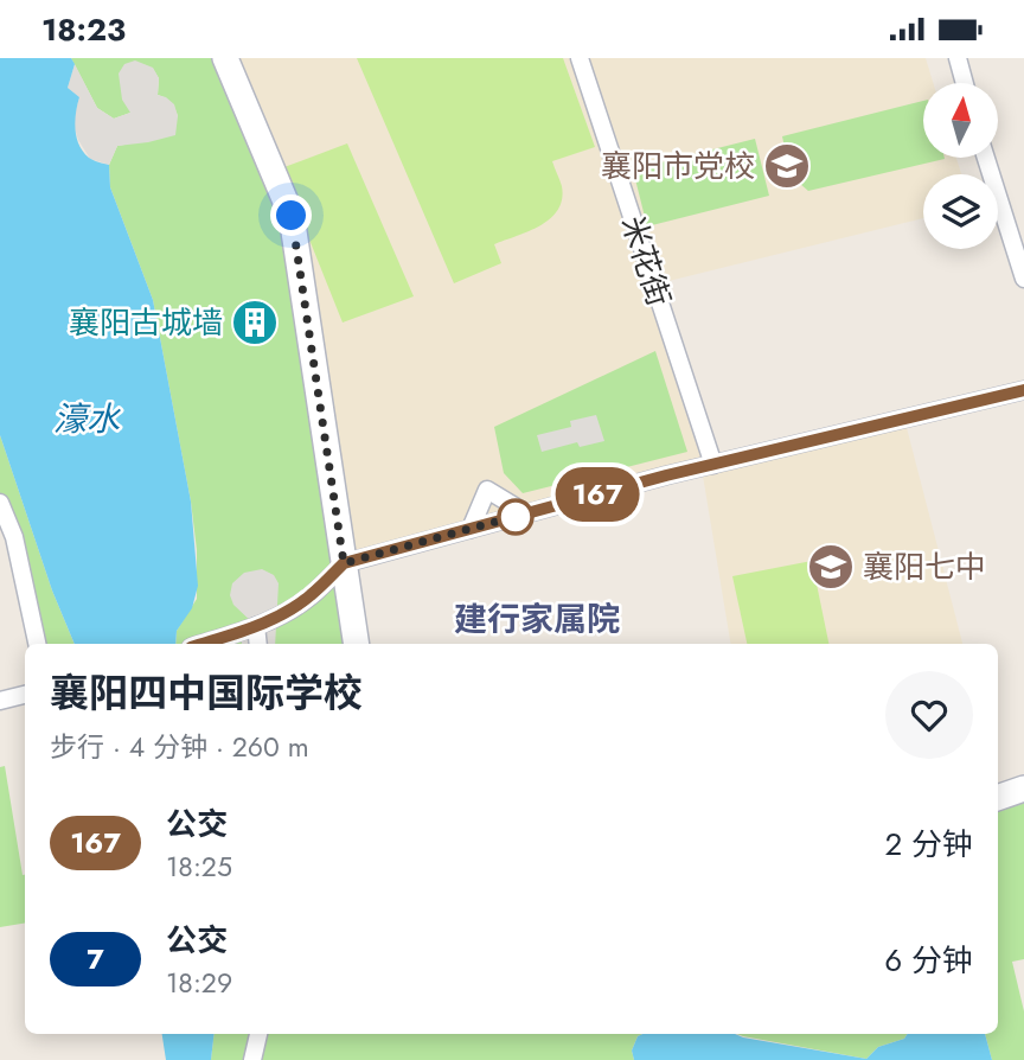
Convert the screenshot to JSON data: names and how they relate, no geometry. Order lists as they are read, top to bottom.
{
  "streets": {
    "street": ["米花街"]
  },
  "districts": ["建行家属院"],
  "water": ["濠水"],
  "places": {
    "school or university": ["襄阳市党校", "襄阳七中"],
    "building": ["襄阳古城墙"]
  },
  "lines": ["bus line 167"],
  "north": "top",
  "page": {
    "status": "18:23",
    "on_map": "167",
    "heading": ["襄阳四中国际学校", "步行 · 4 分钟 · 260 m"],
    "list": [
      {
        "mark": "167",
        "name": "公交",
        "note": "18:25",
        "value": "2 分钟"
      },
      {
        "mark": "7",
        "name": "公交",
        "note": "18:29",
        "value": "6 分钟"
      }
    ]
  }
}
